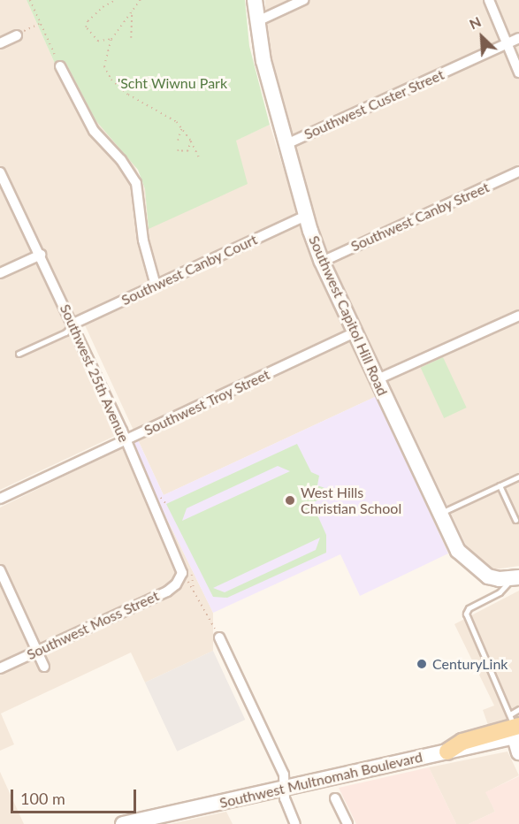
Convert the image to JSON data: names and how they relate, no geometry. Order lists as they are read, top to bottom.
{
  "streets": {
    "street": [
      "Southwest Custer Street",
      "Southwest Canby Street",
      "Southwest Canby Court",
      "Southwest Capitol Hill Road",
      "Southwest 25th Avenue",
      "Southwest Troy Street",
      "Southwest Moss Street",
      "Southwest Multnomah Boulevard"
    ]
  },
  "crossings": [
    ["Southwest Custer Street", "Southwest Capitol Hill Road"],
    ["Southwest Canby Street", "Southwest Capitol Hill Road"],
    ["Southwest Canby Court", "Southwest Capitol Hill Road"],
    ["Southwest Canby Court", "Southwest 25th Avenue"],
    ["Southwest Capitol Hill Road", "Southwest Troy Street"],
    ["Southwest 25th Avenue", "Southwest Troy Street"],
    ["Southwest 25th Avenue", "Southwest Moss Street"]
  ],
  "parks": ["'Scht Wiwnu Park"],
  "places": ["West Hills Christian School", "CenturyLink"],
  "scale_bar": "100 m",
  "north": "top left"
}
